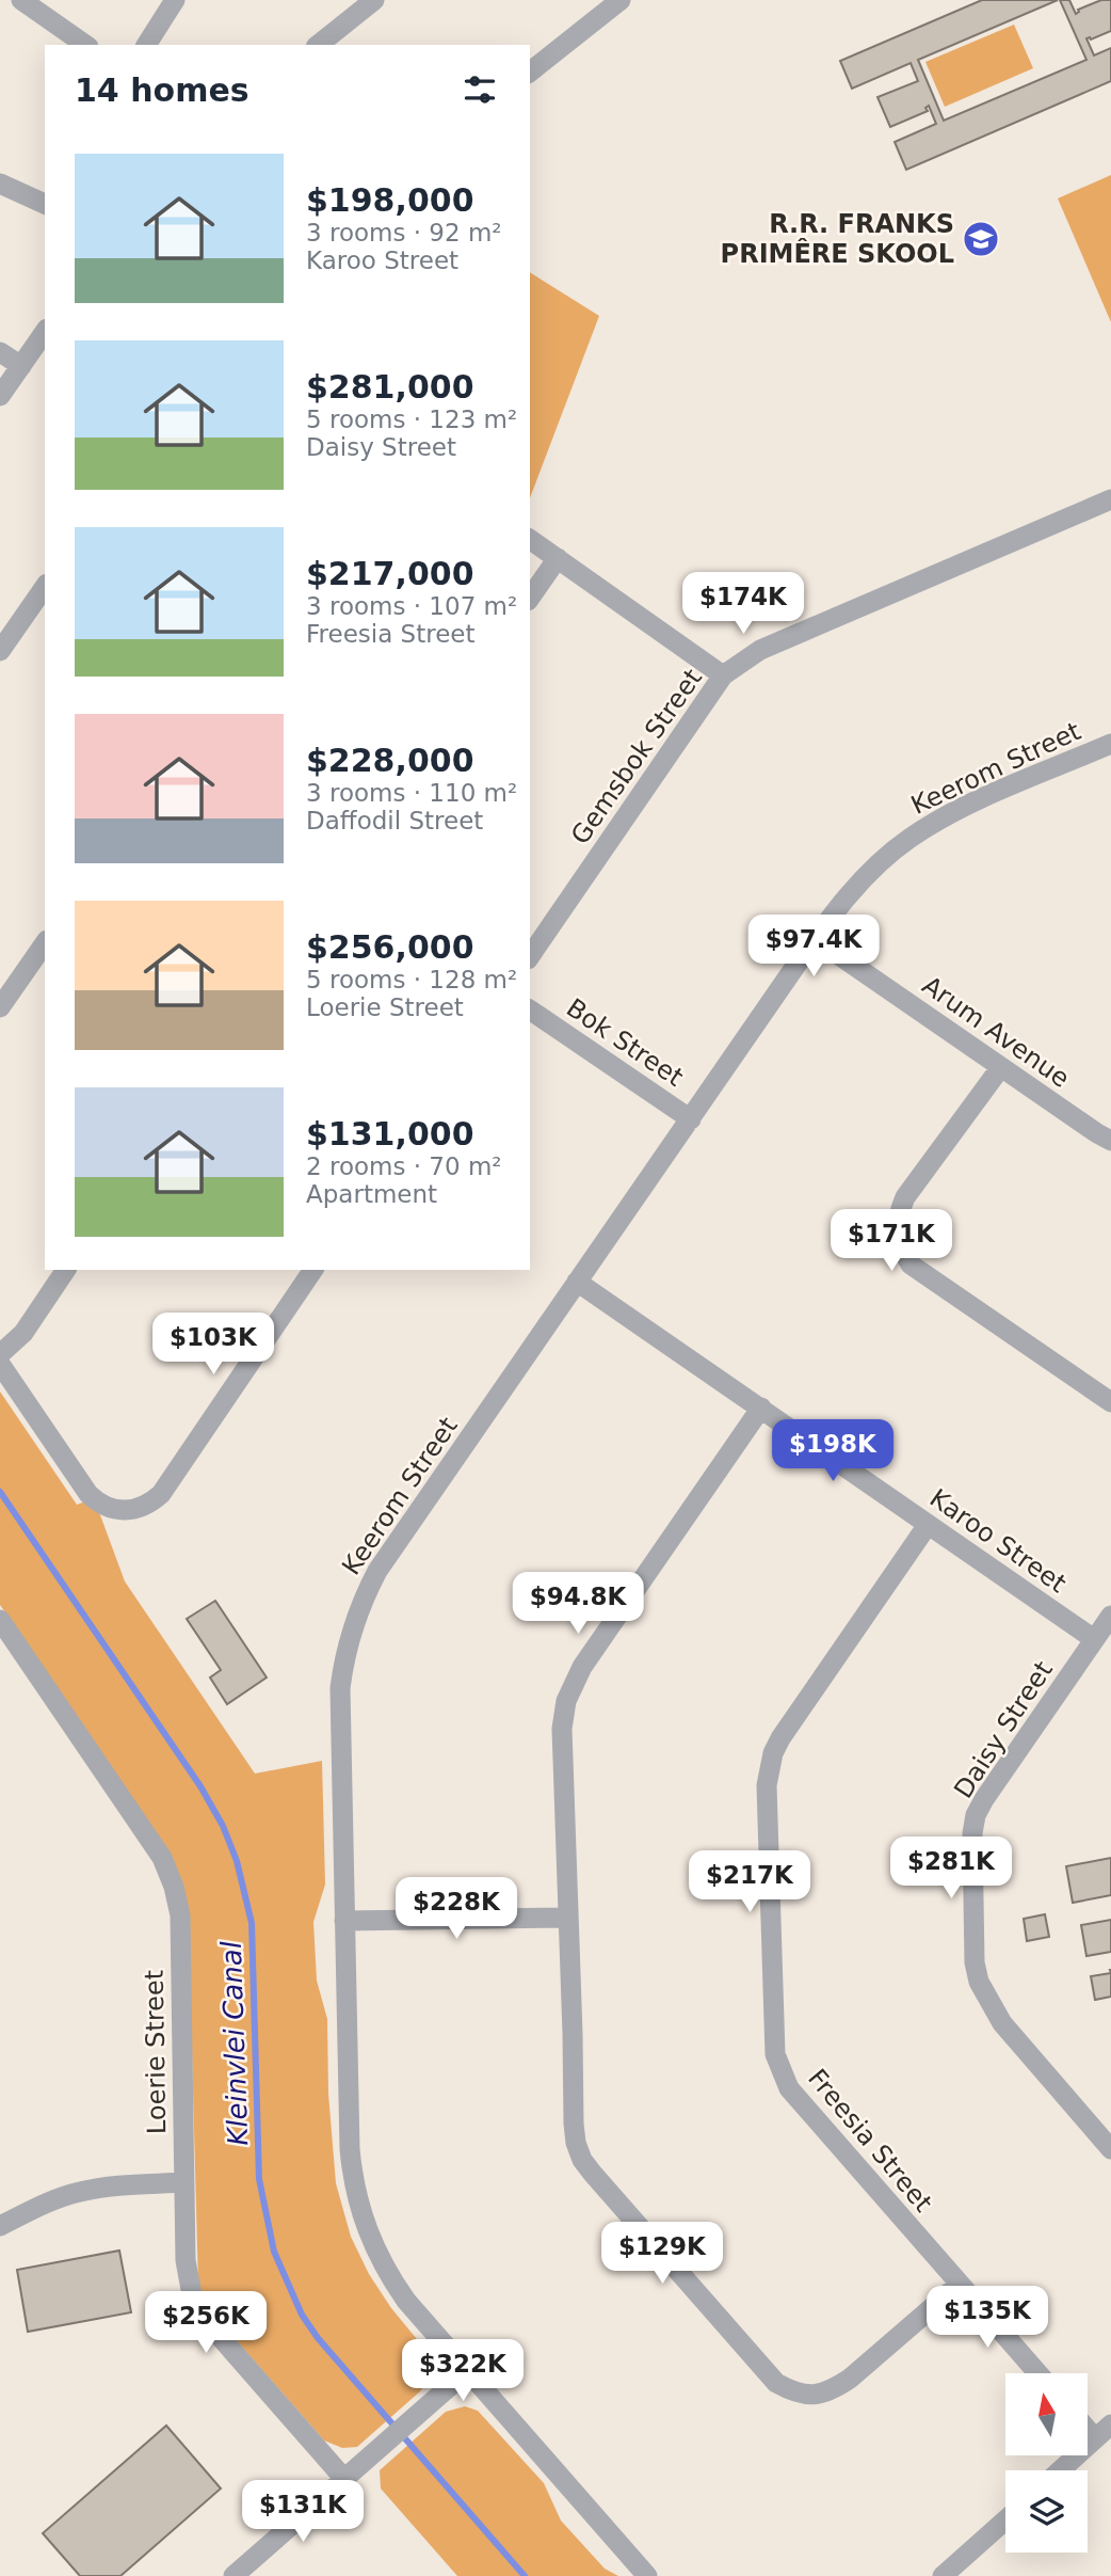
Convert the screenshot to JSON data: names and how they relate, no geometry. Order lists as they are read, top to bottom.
{
  "streets": {
    "street": [
      "Gemsbok Street",
      "Keerom Street",
      "Arum Avenue",
      "Bok Street",
      "Karoo Street",
      "Daisy Street",
      "Loerie Street",
      "Freesia Street"
    ]
  },
  "crossings": [
    ["Keerom Street", "Arum Avenue"],
    ["Keerom Street", "Bok Street"],
    ["Keerom Street", "Karoo Street"],
    ["Karoo Street", "Daisy Street"],
    ["Karoo Street", "Freesia Street"]
  ],
  "water": ["Kleinvlei Canal"],
  "places": {
    "school or university": ["R.R. FRANKS PRIMÊRE SKOOL"]
  },
  "north": "top",
  "page": {
    "heading": "14 homes",
    "list": [
      {
        "name": "$198,000",
        "note": "3 rooms · 92 m² · Karoo Street"
      },
      {
        "name": "$281,000",
        "note": "5 rooms · 123 m² · Daisy Street"
      },
      {
        "name": "$217,000",
        "note": "3 rooms · 107 m² · Freesia Street"
      },
      {
        "name": "$228,000",
        "note": "3 rooms · 110 m² · Daffodil Street"
      },
      {
        "name": "$256,000",
        "note": "5 rooms · 128 m² · Loerie Street"
      },
      {
        "name": "$131,000",
        "note": "2 rooms · 70 m² · Apartment"
      }
    ],
    "price": [
      "$174K",
      "$97.4K",
      "$171K",
      "$103K",
      "$198K",
      "$94.8K",
      "$281K",
      "$217K",
      "$228K",
      "$129K",
      "$135K",
      "$256K",
      "$322K",
      "$131K"
    ]
  }
}
